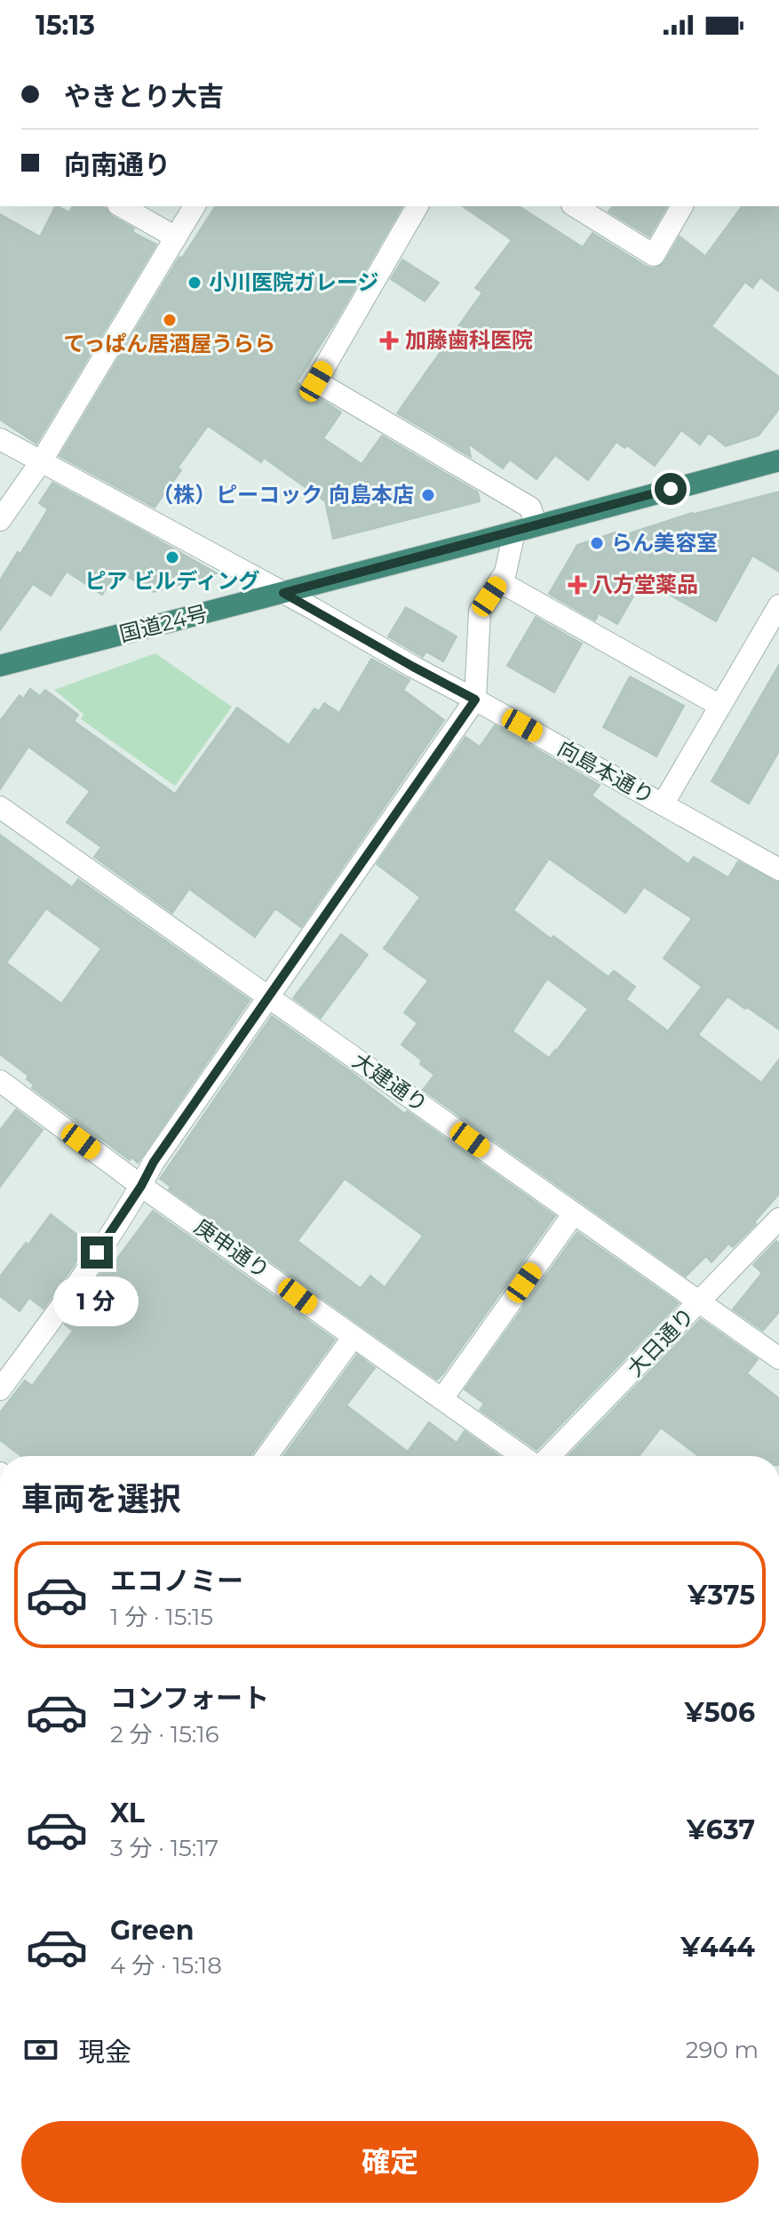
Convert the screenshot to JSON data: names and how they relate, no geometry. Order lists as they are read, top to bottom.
{
  "streets": {
    "highway": ["国道24号"],
    "street": [
      "向島本通り",
      "大建通り",
      "庚申通り",
      "大日通り"
    ]
  },
  "crossings": [
    ["国道24号", "向島本通り"],
    ["大建通り", "大日通り"]
  ],
  "places": {
    "other": [
      "小川医院ガレージ",
      "てっぱん居酒屋うらら",
      "（株）ピーコック 向島本店",
      "らん美容室",
      "ピア ビルディング"
    ],
    "health": ["加藤歯科医院", "八方堂薬品"]
  },
  "page": {
    "status": "15:13",
    "banner": ["やきとり大吉", "向南通り"],
    "bubble": "1 分",
    "heading": "車両を選択",
    "list": [
      {
        "name": "エコノミー",
        "note": "1 分 · 15:15",
        "value": "¥375"
      },
      {
        "name": "コンフォート",
        "note": "2 分 · 15:16",
        "value": "¥506"
      },
      {
        "name": "XL",
        "note": "3 分 · 15:17",
        "value": "¥637"
      },
      {
        "name": "Green",
        "note": "4 分 · 15:18",
        "value": "¥444"
      }
    ],
    "pay": ["現金", "290 m"],
    "buttons": "確定"
  }
}
